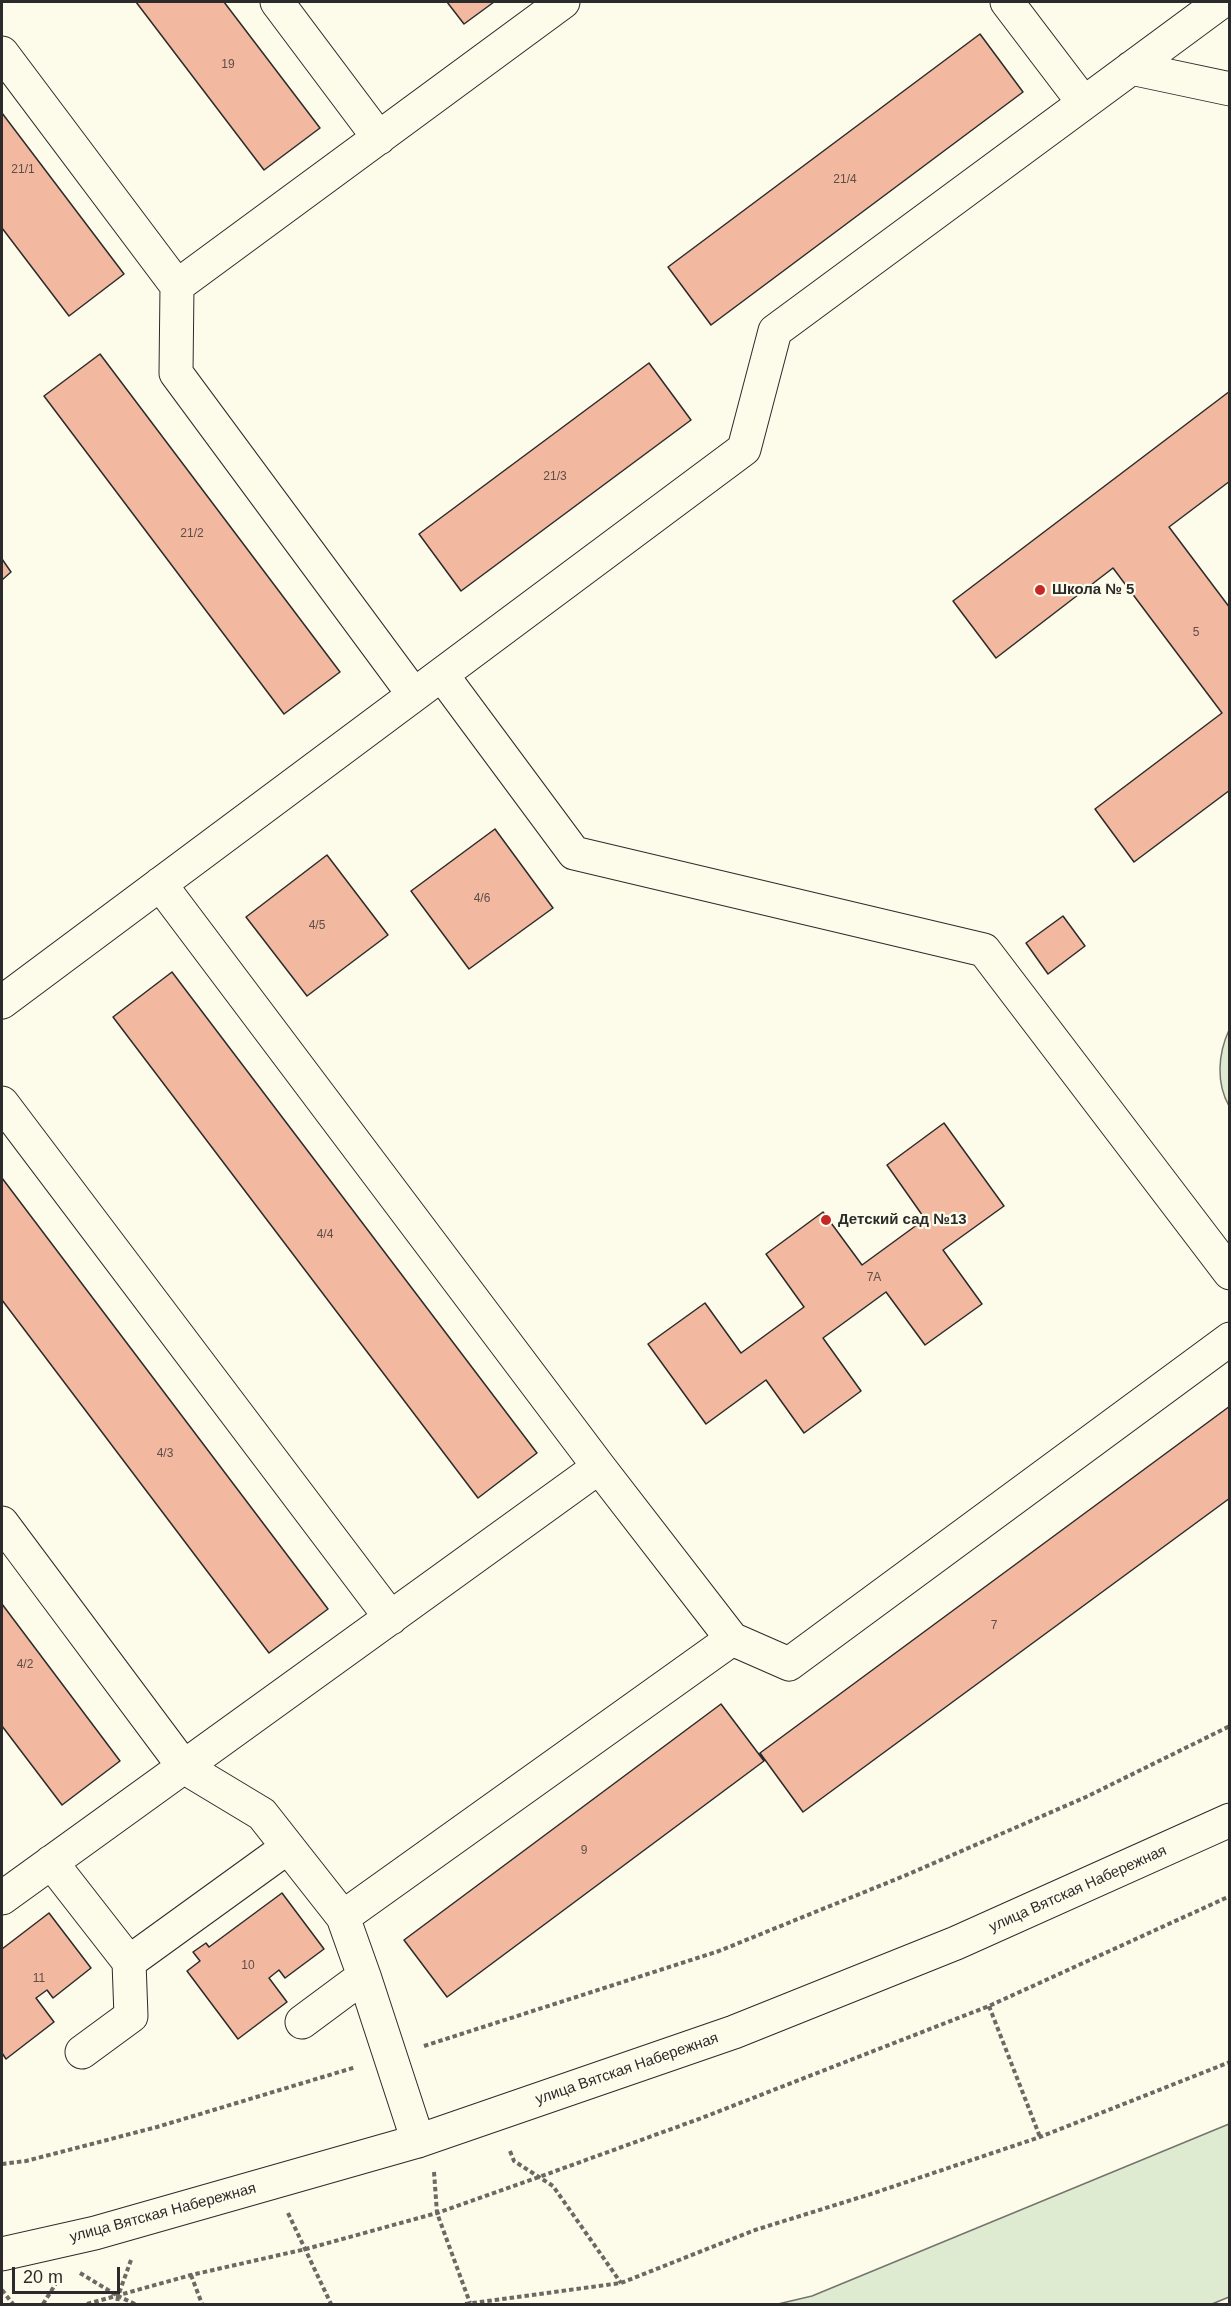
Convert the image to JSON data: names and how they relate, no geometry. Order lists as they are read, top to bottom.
{
  "streets": {
    "street": ["улица Вятская Набережная"]
  },
  "places": ["Школа № 5", "Детский сад №13"],
  "house_numbers": [
    "19",
    "21/1",
    "21/4",
    "21/3",
    "21/2",
    "5",
    "4/6",
    "4/5",
    "4/4",
    "7А",
    "4/3",
    "7",
    "4/2",
    "9",
    "10",
    "11"
  ],
  "scale_bar": "20 m"
}
